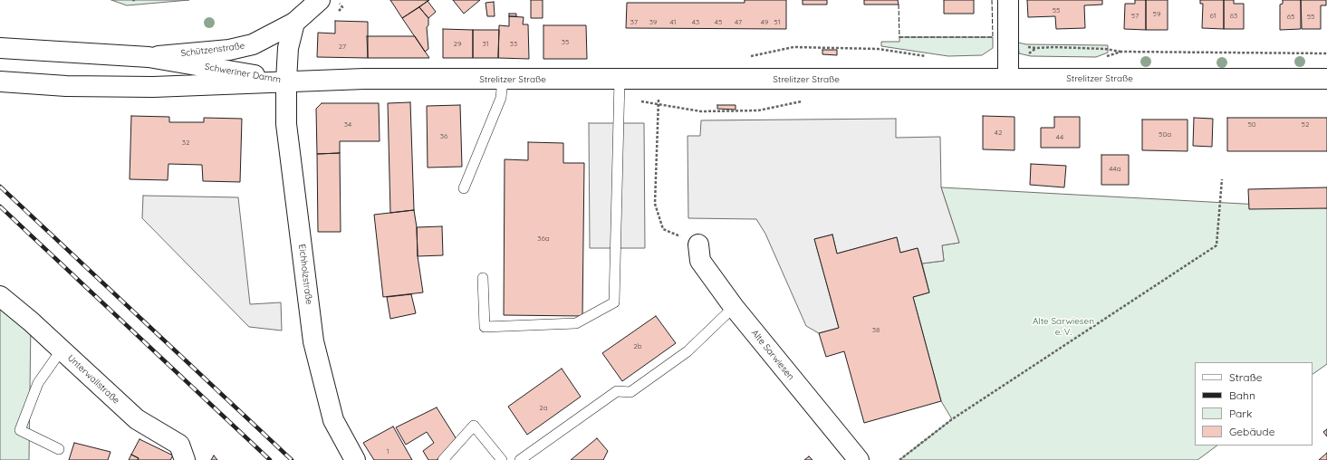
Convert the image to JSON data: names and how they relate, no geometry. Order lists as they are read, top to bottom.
{
  "streets": {
    "main road": [
      "Schützenstraße",
      "Schweriner Damm",
      "Strelitzer Straße",
      "Eichholzstraße",
      "Alte Sarwiesen",
      "Unterwallstraße"
    ]
  },
  "crossings": [
    ["Schützenstraße", "Schweriner Damm"],
    ["Schützenstraße", "Eichholzstraße"],
    ["Schweriner Damm", "Strelitzer Straße"],
    ["Schweriner Damm", "Eichholzstraße"],
    ["Strelitzer Straße", "Eichholzstraße"]
  ],
  "parks": ["Alte Sarwiesen e. V."],
  "house_numbers": [
    "55",
    "59",
    "57",
    "61",
    "63",
    "65",
    "55",
    "37",
    "39",
    "41",
    "43",
    "45",
    "47",
    "49",
    "51",
    "35",
    "29",
    "31",
    "33",
    "27",
    "34",
    "50",
    "52",
    "42",
    "50a",
    "36",
    "44",
    "32",
    "44a",
    "36a",
    "38",
    "2b",
    "2a",
    "1"
  ],
  "legend": [
    "Straße",
    "Bahn",
    "Park",
    "Gebäude"
  ]
}
